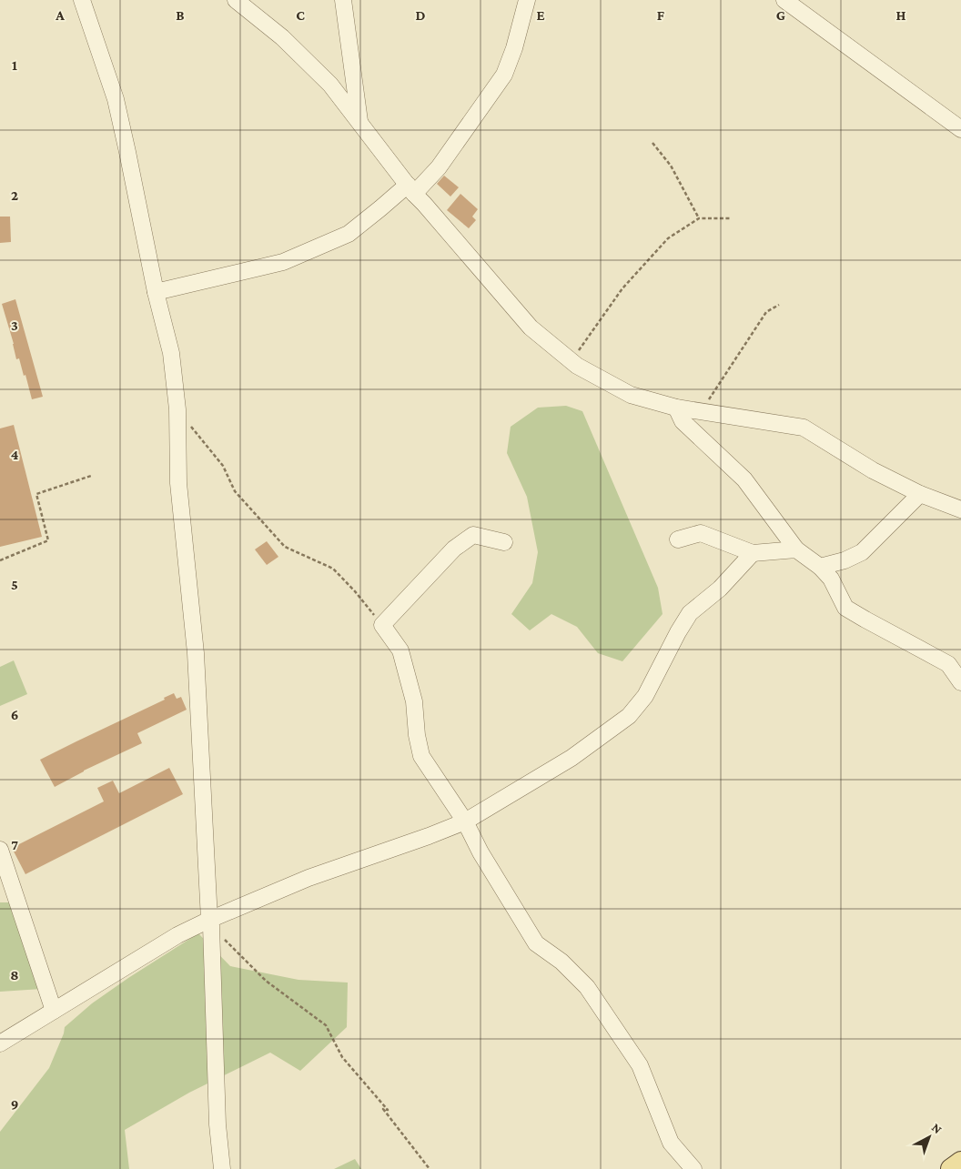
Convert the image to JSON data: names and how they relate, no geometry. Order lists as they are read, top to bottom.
{
  "north": "top right",
  "grid": {
    "columns": [
      "A",
      "B",
      "C",
      "D",
      "E",
      "F",
      "G",
      "H"
    ],
    "rows": [
      "1",
      "2",
      "3",
      "4",
      "5",
      "6",
      "7",
      "8",
      "9"
    ]
  }
}
